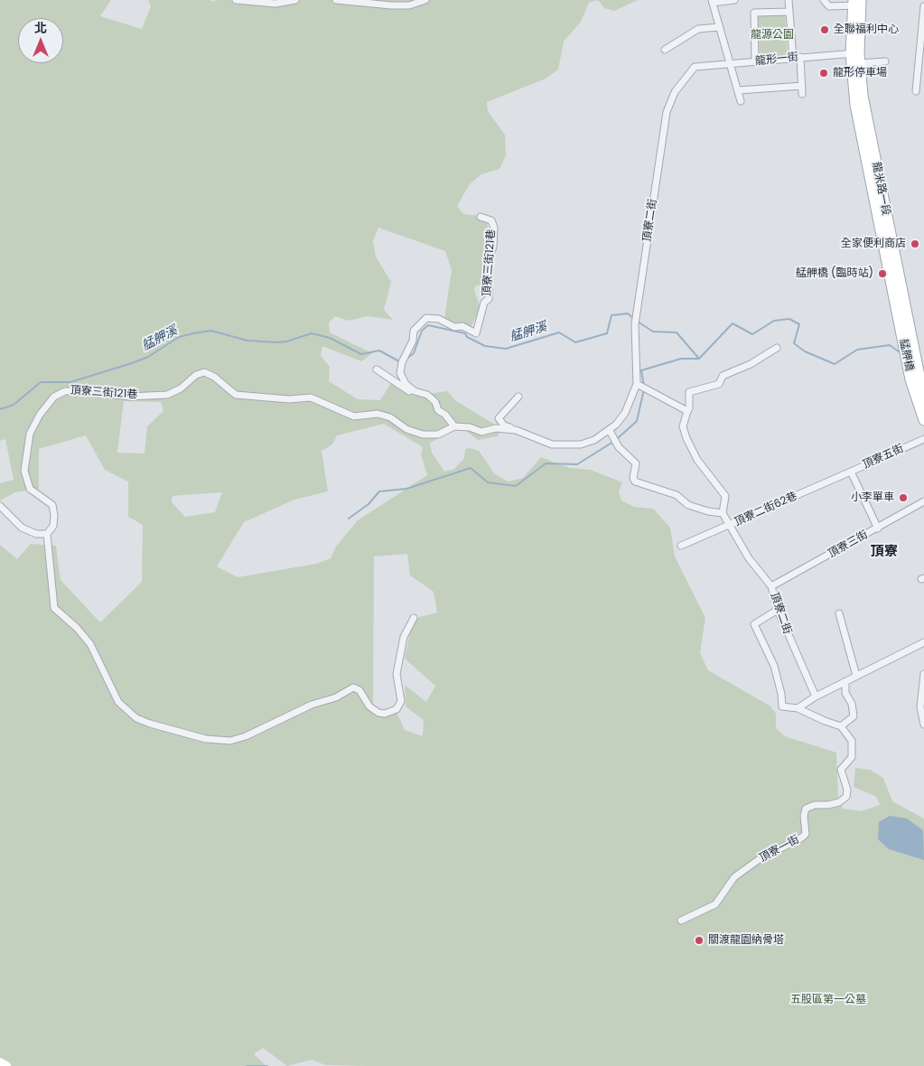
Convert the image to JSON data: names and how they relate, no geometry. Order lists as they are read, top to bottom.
{
  "streets": {
    "main road": ["龍米路一段", "艋舺橋"],
    "street": [
      "龍形一街",
      "頂寮二街",
      "頂寮三街121巷",
      "頂寮五街",
      "頂寮二街62巷",
      "頂寮三街",
      "頂寮一街"
    ]
  },
  "crossings": [
    ["龍形一街", "龍米路一段"],
    ["龍形一街", "頂寮二街"],
    ["龍米路一段", "艋舺橋"],
    ["頂寮二街", "頂寮二街62巷"],
    ["頂寮二街", "頂寮三街"],
    ["頂寮五街", "頂寮二街62巷"],
    ["頂寮五街", "頂寮三街"]
  ],
  "districts": ["頂寮"],
  "water": ["艋舺溪"],
  "parks": ["龍源公園", "五股區第一公墓"],
  "places": [
    "全聯福利中心",
    "龍形停車場",
    "全家便利商店",
    "艋舺橋 (臨時站)",
    "小李單車",
    "關渡龍園納骨塔"
  ],
  "north": "top"
}
